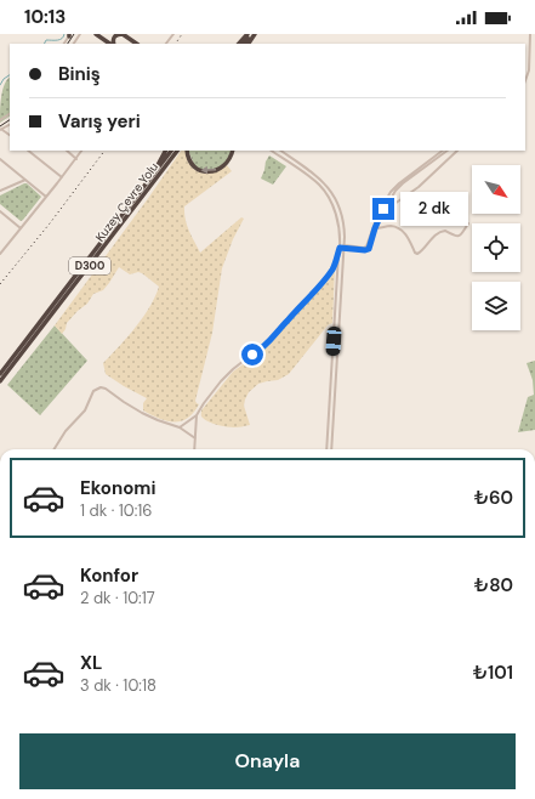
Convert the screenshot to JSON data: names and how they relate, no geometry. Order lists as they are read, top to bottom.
{
  "streets": {
    "highway": ["Kuzey Çevre Yolu", "D300"]
  },
  "north": "bottom right",
  "page": {
    "status": "10:13",
    "banner": ["Biniş", "Varış yeri"],
    "bubble": "2 dk",
    "list": [
      {
        "name": "Ekonomi",
        "note": "1 dk · 10:16",
        "value": "₺60"
      },
      {
        "name": "Konfor",
        "note": "2 dk · 10:17",
        "value": "₺80"
      },
      {
        "name": "XL",
        "note": "3 dk · 10:18",
        "value": "₺101"
      }
    ],
    "buttons": "Onayla"
  }
}
